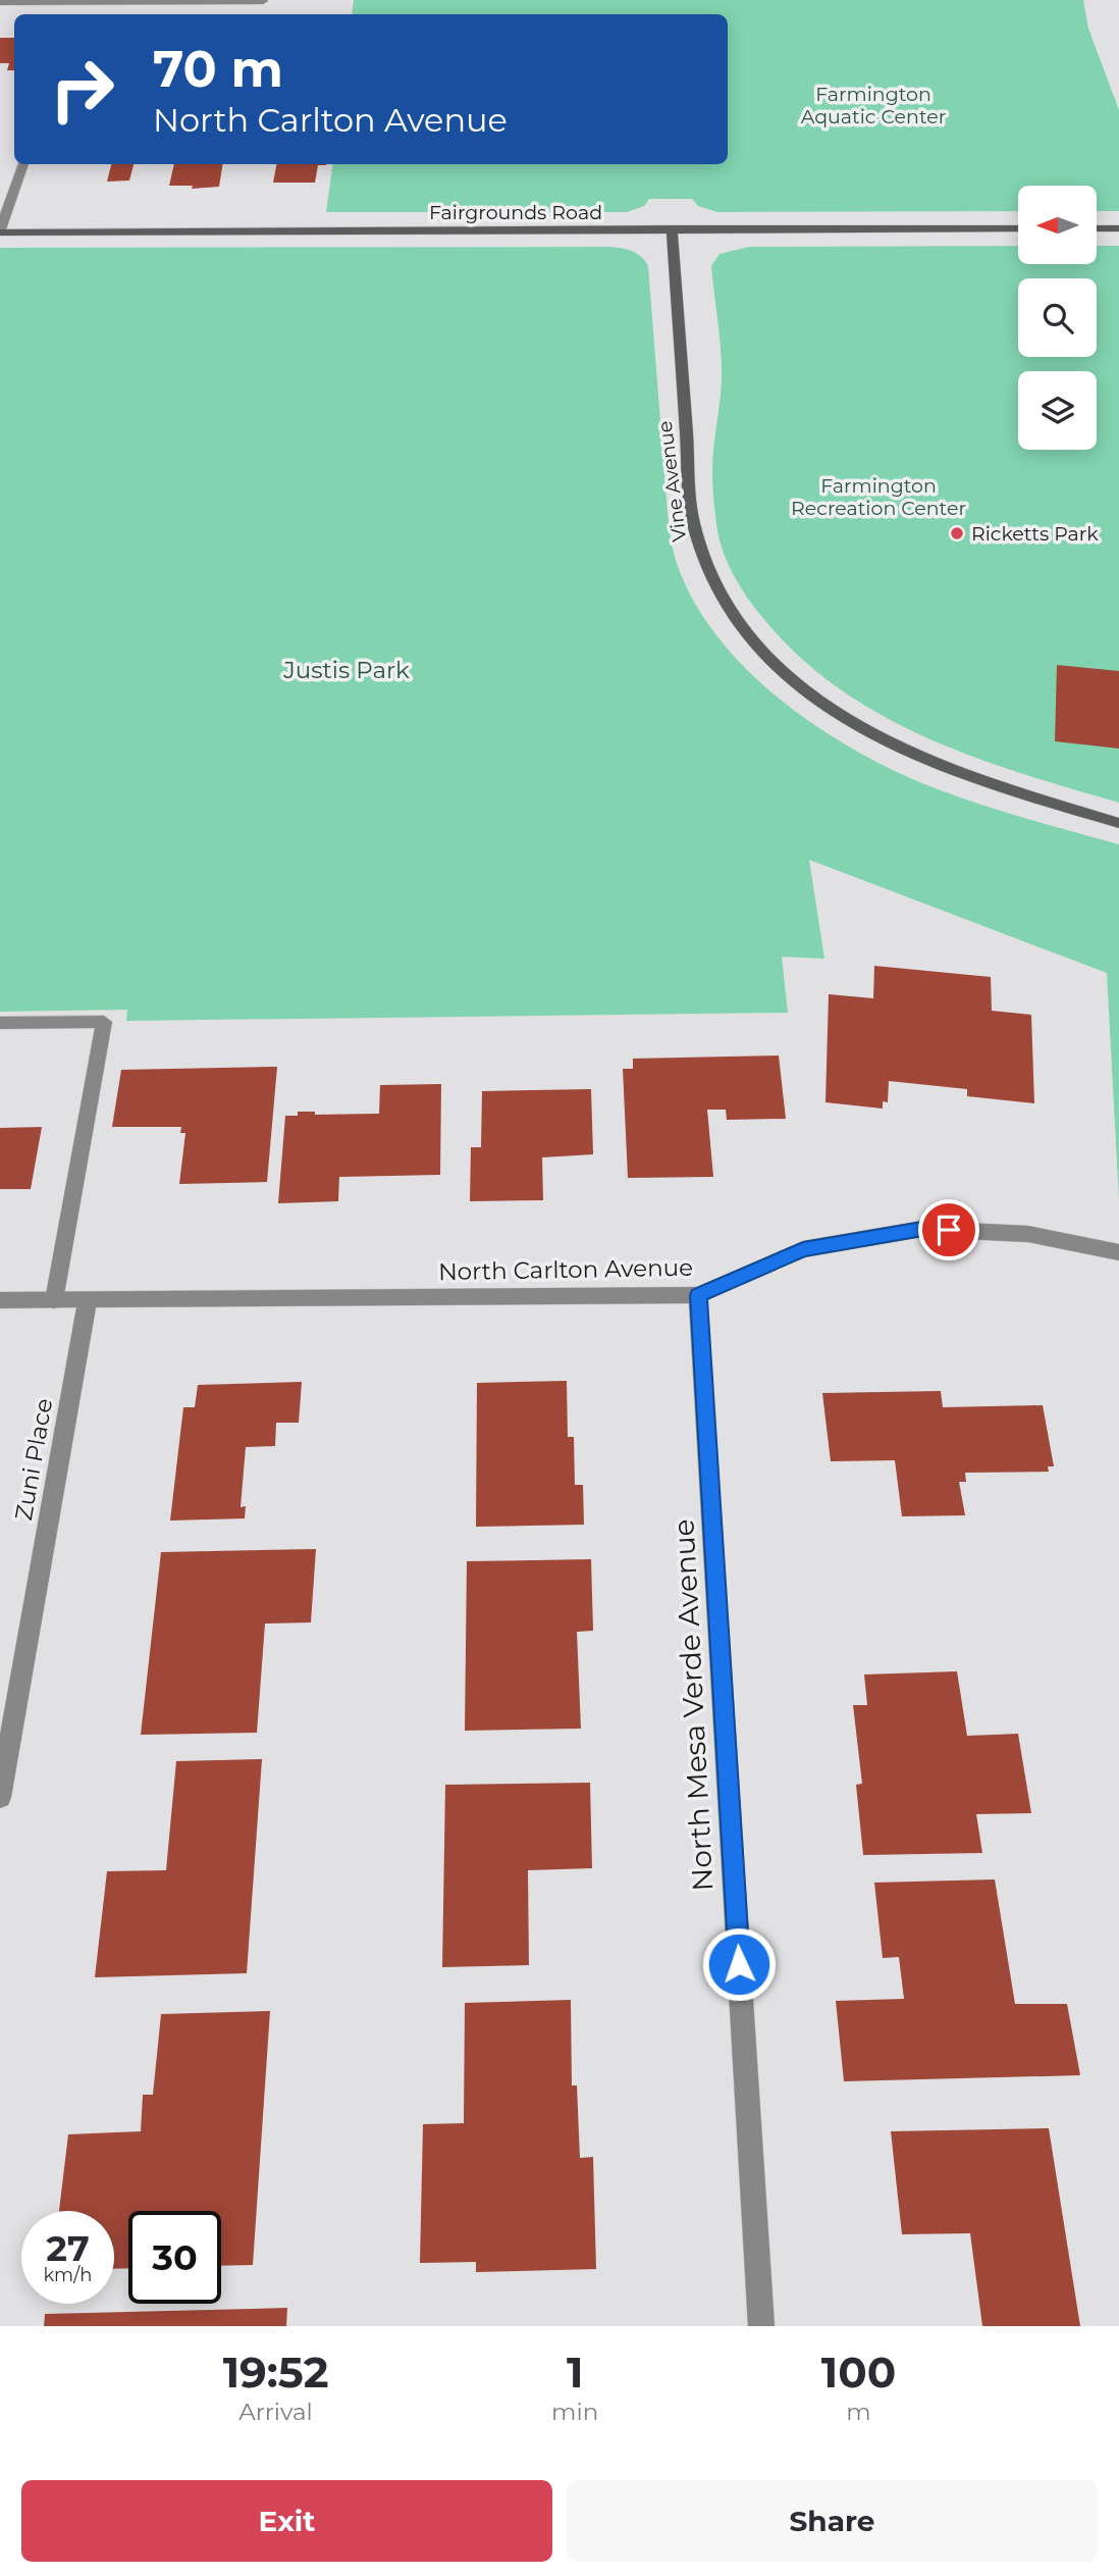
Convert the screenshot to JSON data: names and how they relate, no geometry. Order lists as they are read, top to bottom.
{
  "streets": {
    "street": [
      "Fairgrounds Road",
      "Vine Avenue",
      "North Carlton Avenue",
      "Zuni Place",
      "North Mesa Verde Avenue"
    ]
  },
  "crossings": [
    ["Fairgrounds Road", "Vine Avenue"],
    ["North Carlton Avenue", "Zuni Place"],
    ["North Carlton Avenue", "North Mesa Verde Avenue"]
  ],
  "parks": ["Farmington Aquatic Center", "Farmington Recreation Center", "Justis Park"],
  "places": ["Ricketts Park"],
  "north": "left",
  "page": {
    "turn": ["70 m", "North Carlton Avenue"],
    "speed": "27 km/h",
    "limit": "30",
    "eta": [
      "19:52",
      "Arrival",
      "1",
      "min",
      "100",
      "m"
    ],
    "buttons": ["Exit", "Share"]
  }
}
